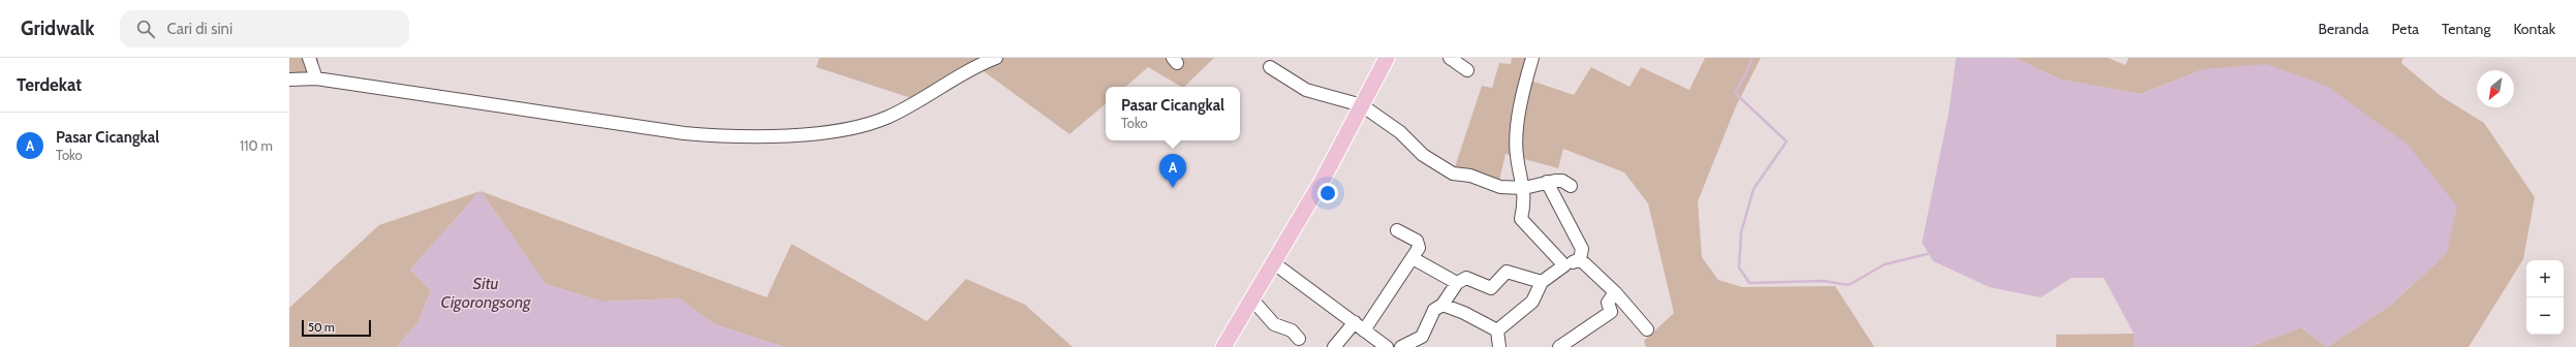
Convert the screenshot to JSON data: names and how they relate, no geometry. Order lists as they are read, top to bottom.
{
  "water": ["Situ Cigorongsong"],
  "scale_bar": "50 m",
  "north": "bottom left",
  "page": {
    "header": "Gridwalk",
    "search": "Cari di sini",
    "nav": [
      "Beranda",
      "Peta",
      "Tentang",
      "Kontak"
    ],
    "heading": "Terdekat",
    "popup": ["Pasar Cicangkal", "Toko"],
    "list": [
      {
        "mark": "A",
        "name": "Pasar Cicangkal",
        "note": "Toko",
        "value": "110 m"
      }
    ],
    "pins": "A",
    "map_buttons": ["+", "−"],
    "scale": "50 m"
  }
}
